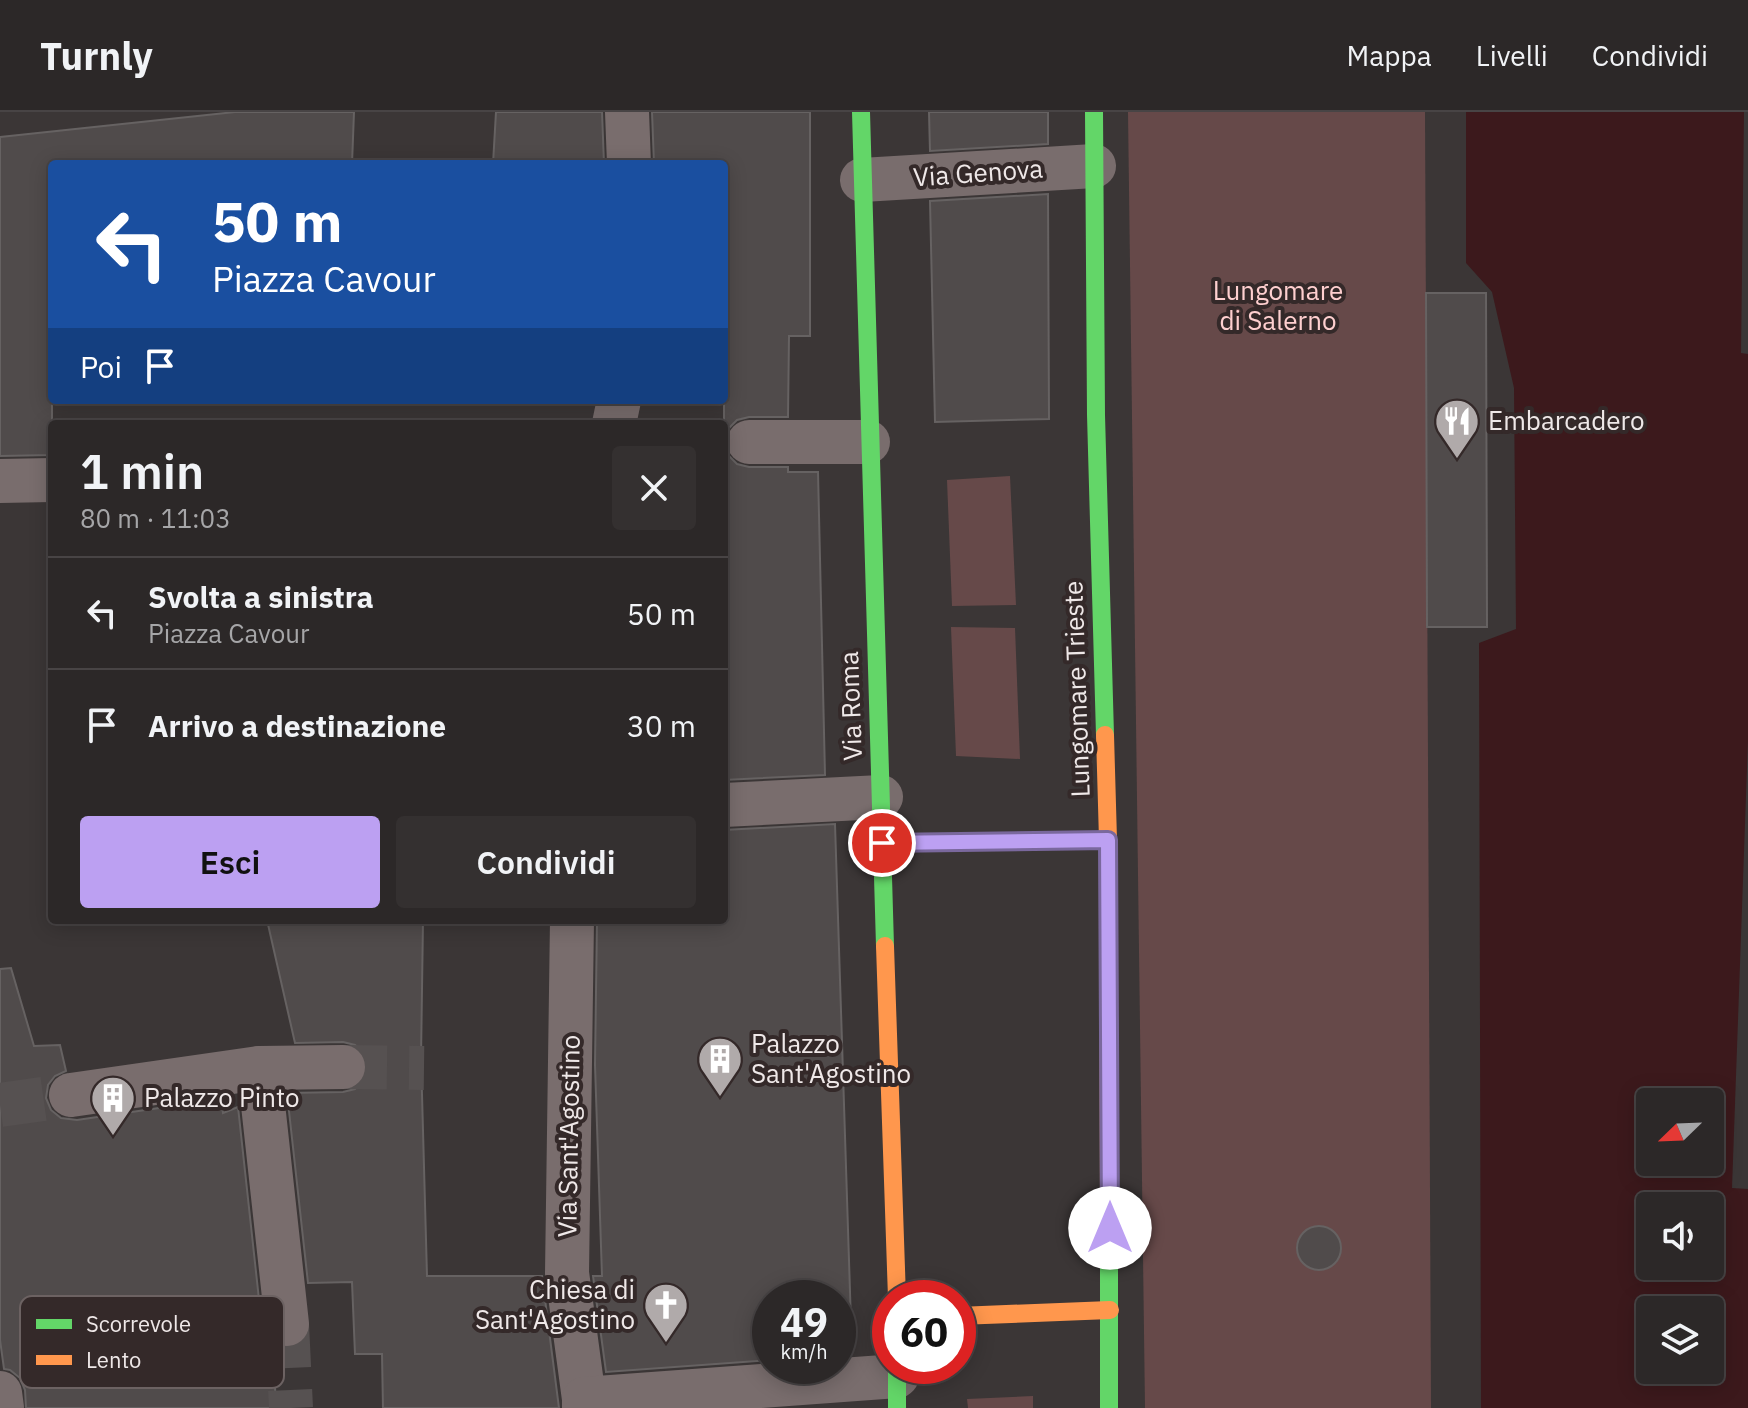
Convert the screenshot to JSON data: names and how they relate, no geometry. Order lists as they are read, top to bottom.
{
  "streets": {
    "main road": ["Lungomare Trieste", "Via Roma"],
    "street": ["Via Genova", "Via Sant'Agostino"]
  },
  "crossings": [
    ["Via Genova", "Lungomare Trieste"],
    ["Via Genova", "Via Roma"]
  ],
  "parks": ["Lungomare di Salerno"],
  "places": {
    "restaurant": ["Embarcadero"],
    "building": ["Palazzo Sant'Agostino", "Palazzo Pinto"],
    "church": ["Chiesa di Sant'Agostino"]
  },
  "legend": ["Scorrevole", "Lento"],
  "north": "bottom left",
  "page": {
    "header": "Turnly",
    "nav": ["Mappa", "Livelli", "Condividi"],
    "turn": ["50 m", "Piazza Cavour"],
    "then": "Poi",
    "heading": ["1 min", "80 m · 11:03"],
    "list": [
      {
        "name": "Svolta a sinistra",
        "note": "Piazza Cavour",
        "value": "50 m"
      },
      {
        "name": "Arrivo a destinazione",
        "value": "30 m"
      }
    ],
    "buttons": ["Esci", "Condividi"],
    "speed": "49 km/h",
    "limit": "60"
  }
}
